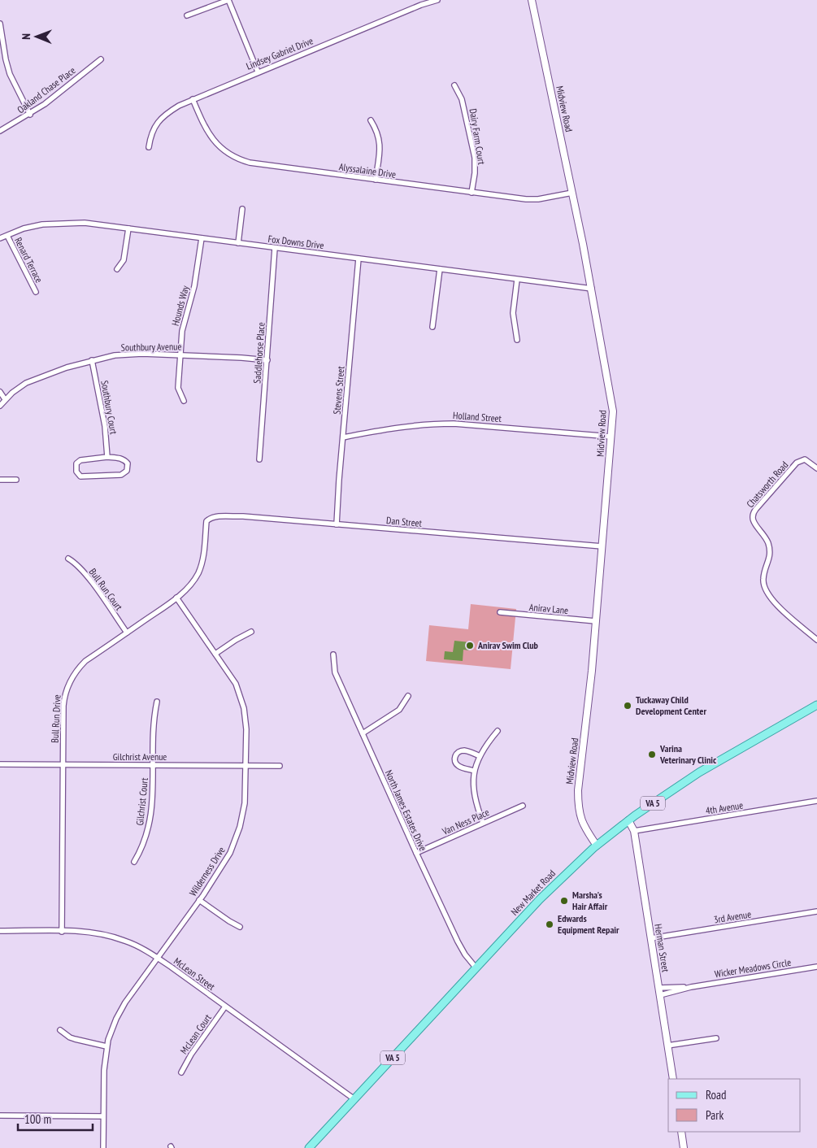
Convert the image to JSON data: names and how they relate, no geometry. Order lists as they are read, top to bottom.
{
  "streets": {
    "main road": ["VA 5", "New Market Road"],
    "street": [
      "Lindsey Gabriel Drive",
      "Oakland Chase Place",
      "Midview Road",
      "Dairy Farm Court",
      "Alyssalaine Drive",
      "Fox Downs Drive",
      "Renard Terrace",
      "Hounds Way",
      "Southbury Avenue",
      "Saddlehorse Place",
      "Stevens Street",
      "Southbury Court",
      "Holland Street",
      "Chatsworth Road",
      "Dan Street",
      "Bull Run Court",
      "Anirav Lane",
      "Bull Run Drive",
      "Gilchrist Avenue",
      "Gilchrist Court",
      "4th Avenue",
      "North James Estates Drive",
      "Van Ness Place",
      "Wilderness Drive",
      "3rd Avenue",
      "Herman Street",
      "Wicker Meadows Circle",
      "McLean Street",
      "McLean Court"
    ]
  },
  "crossings": [
    ["Lindsey Gabriel Drive", "Alyssalaine Drive"],
    ["Midview Road", "Alyssalaine Drive"],
    ["Midview Road", "Fox Downs Drive"],
    ["Midview Road", "Holland Street"],
    ["Midview Road", "Dan Street"],
    ["Midview Road", "Anirav Lane"],
    ["Midview Road", "New Market Road"],
    ["Dairy Farm Court", "Alyssalaine Drive"],
    ["Fox Downs Drive", "Renard Terrace"],
    ["Fox Downs Drive", "Hounds Way"],
    ["Fox Downs Drive", "Saddlehorse Place"],
    ["Fox Downs Drive", "Stevens Street"],
    ["Hounds Way", "Southbury Avenue"],
    ["Southbury Avenue", "Saddlehorse Place"],
    ["Southbury Avenue", "Southbury Court"],
    ["Stevens Street", "Holland Street"],
    ["Stevens Street", "Dan Street"],
    ["Dan Street", "Bull Run Drive"],
    ["Bull Run Court", "Bull Run Drive"],
    ["Bull Run Drive", "Gilchrist Avenue"],
    ["Bull Run Drive", "Wilderness Drive"],
    ["Bull Run Drive", "McLean Street"],
    ["Gilchrist Avenue", "Gilchrist Court"],
    ["Gilchrist Avenue", "Wilderness Drive"],
    ["4th Avenue", "Herman Street"],
    ["North James Estates Drive", "Van Ness Place"],
    ["North James Estates Drive", "New Market Road"],
    ["Wilderness Drive", "McLean Street"],
    ["New Market Road", "Herman Street"],
    ["New Market Road", "McLean Street"],
    ["3rd Avenue", "Herman Street"],
    ["Herman Street", "Wicker Meadows Circle"],
    ["McLean Street", "McLean Court"]
  ],
  "places": [
    "Anirav Swim Club",
    "Tuckaway Child Development Center",
    "Varina Veterinary Clinic",
    "Marsha's Hair Affair",
    "Edwards Equipment Repair"
  ],
  "legend": ["Road", "Park"],
  "scale_bar": "100 m",
  "north": "left"
}
